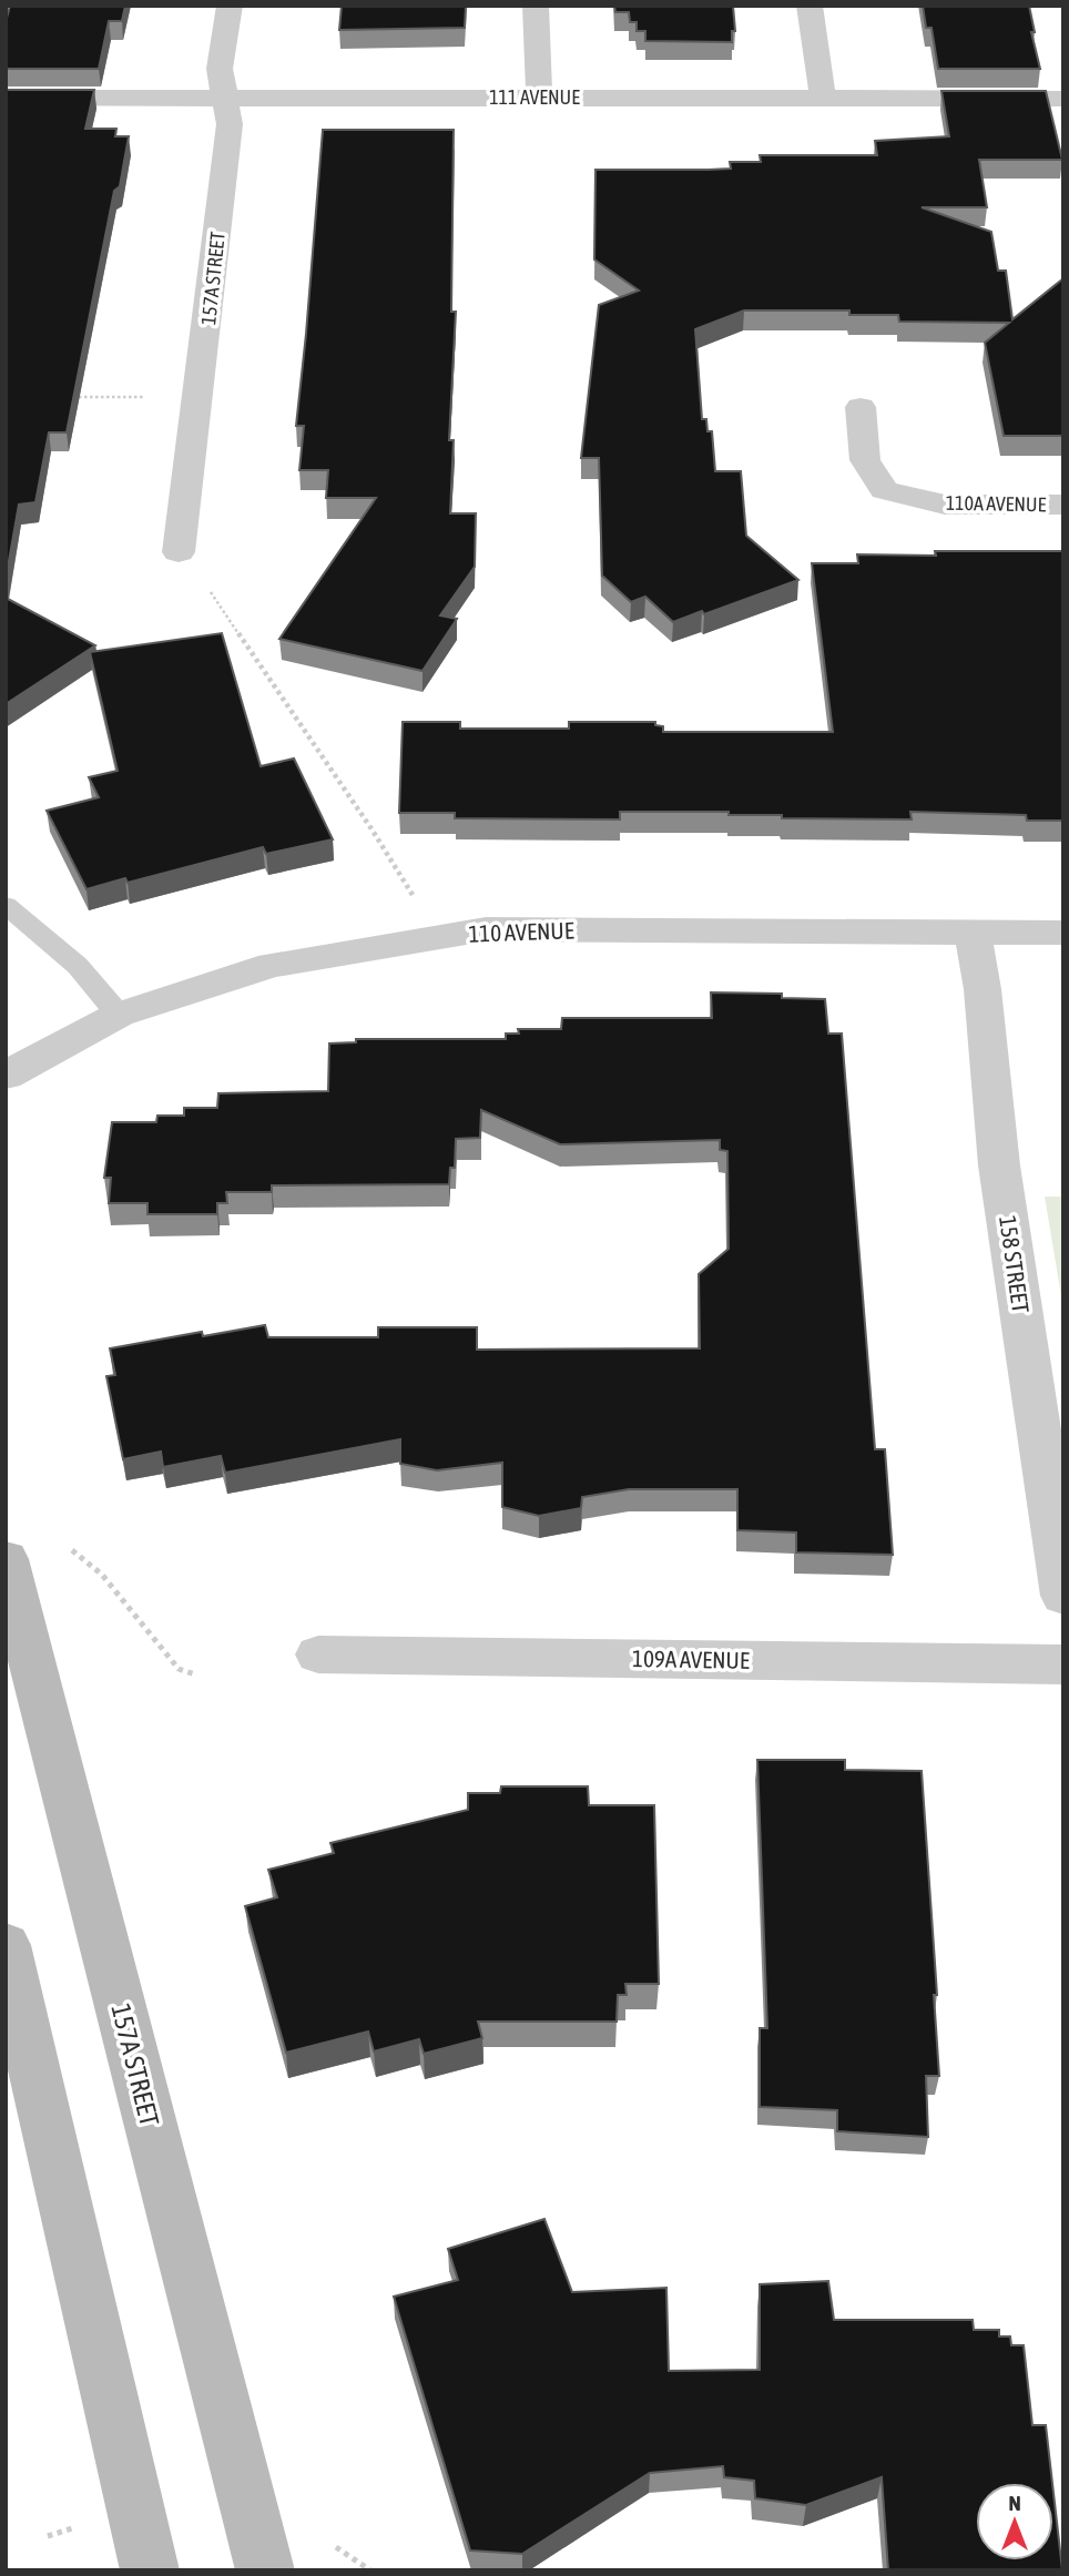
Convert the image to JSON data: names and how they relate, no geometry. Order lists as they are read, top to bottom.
{
  "streets": {
    "street": [
      "111 AVENUE",
      "157A STREET",
      "110A AVENUE",
      "110 AVENUE",
      "158 STREET",
      "109A AVENUE"
    ]
  },
  "crossings": [
    ["111 AVENUE", "157A STREET"],
    ["110 AVENUE", "158 STREET"]
  ],
  "north": "top"
}
